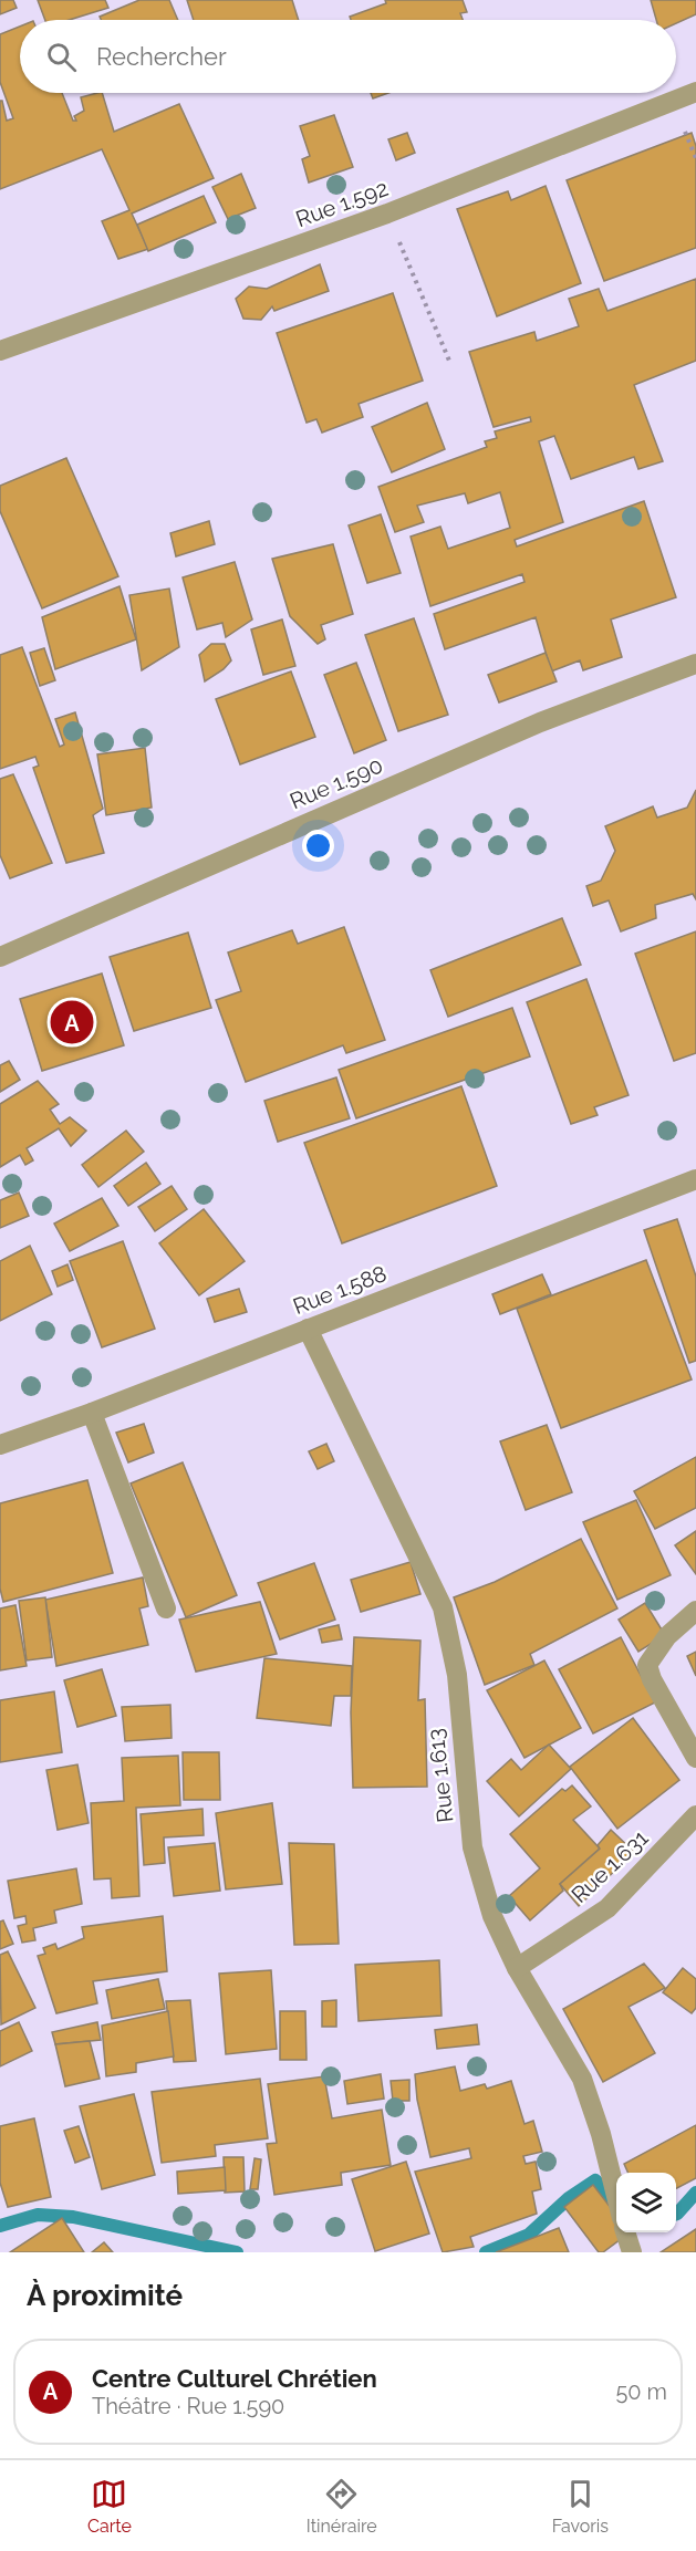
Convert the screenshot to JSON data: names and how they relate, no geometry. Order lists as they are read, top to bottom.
{
  "streets": {
    "street": [
      "Rue 1.592",
      "Rue 1.590",
      "Rue 1.588",
      "Rue 1.613",
      "Rue 1.631"
    ]
  },
  "crossings": [
    ["Rue 1.588", "Rue 1.613"],
    ["Rue 1.613", "Rue 1.631"]
  ],
  "page": {
    "search": "Rechercher",
    "pins": "A",
    "heading": "À proximité",
    "list": [
      {
        "mark": "A",
        "name": "Centre Culturel Chrétien",
        "note": "Théâtre · Rue 1.590",
        "value": "50 m"
      }
    ],
    "nav": ["Carte", "Itinéraire", "Favoris"]
  }
}
